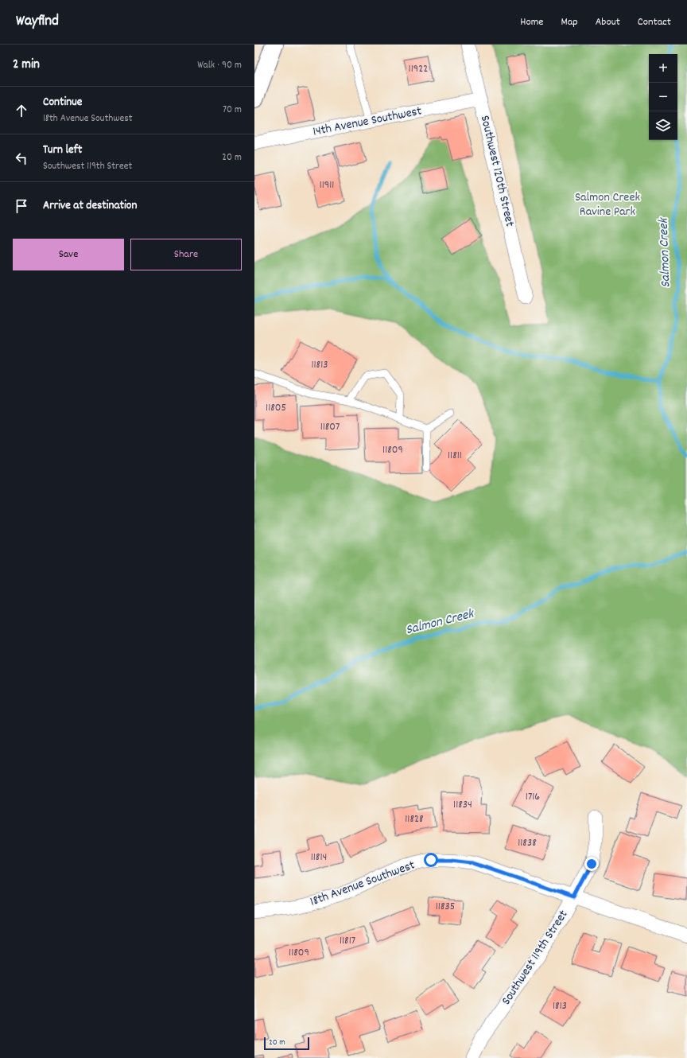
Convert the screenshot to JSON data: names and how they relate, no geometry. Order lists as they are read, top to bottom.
{
  "streets": {
    "street": [
      "14th Avenue Southwest",
      "Southwest 120th Street",
      "18th Avenue Southwest",
      "Southwest 119th Street"
    ]
  },
  "crossings": [
    ["14th Avenue Southwest", "Southwest 120th Street"],
    ["18th Avenue Southwest", "Southwest 119th Street"]
  ],
  "water": ["Salmon Creek"],
  "parks": ["Salmon Creek Ravine Park"],
  "house_numbers": [
    "11922",
    "11911",
    "11813",
    "11805",
    "11807",
    "11809",
    "11811",
    "1716",
    "11834",
    "11828",
    "11838",
    "11814",
    "11835",
    "11817",
    "11809",
    "1813"
  ],
  "scale_bar": "20 m",
  "page": {
    "header": "Wayfind",
    "nav": [
      "Home",
      "Map",
      "About",
      "Contact"
    ],
    "heading": ["2 min", "Walk · 90 m"],
    "map_buttons": ["+", "−"],
    "list": [
      ["Continue", "18th Avenue Southwest", "70 m"],
      ["Turn left", "Southwest 119th Street", "20 m"],
      "Arrive at destination"
    ],
    "buttons": ["Save", "Share"],
    "scale": "20 m"
  }
}
